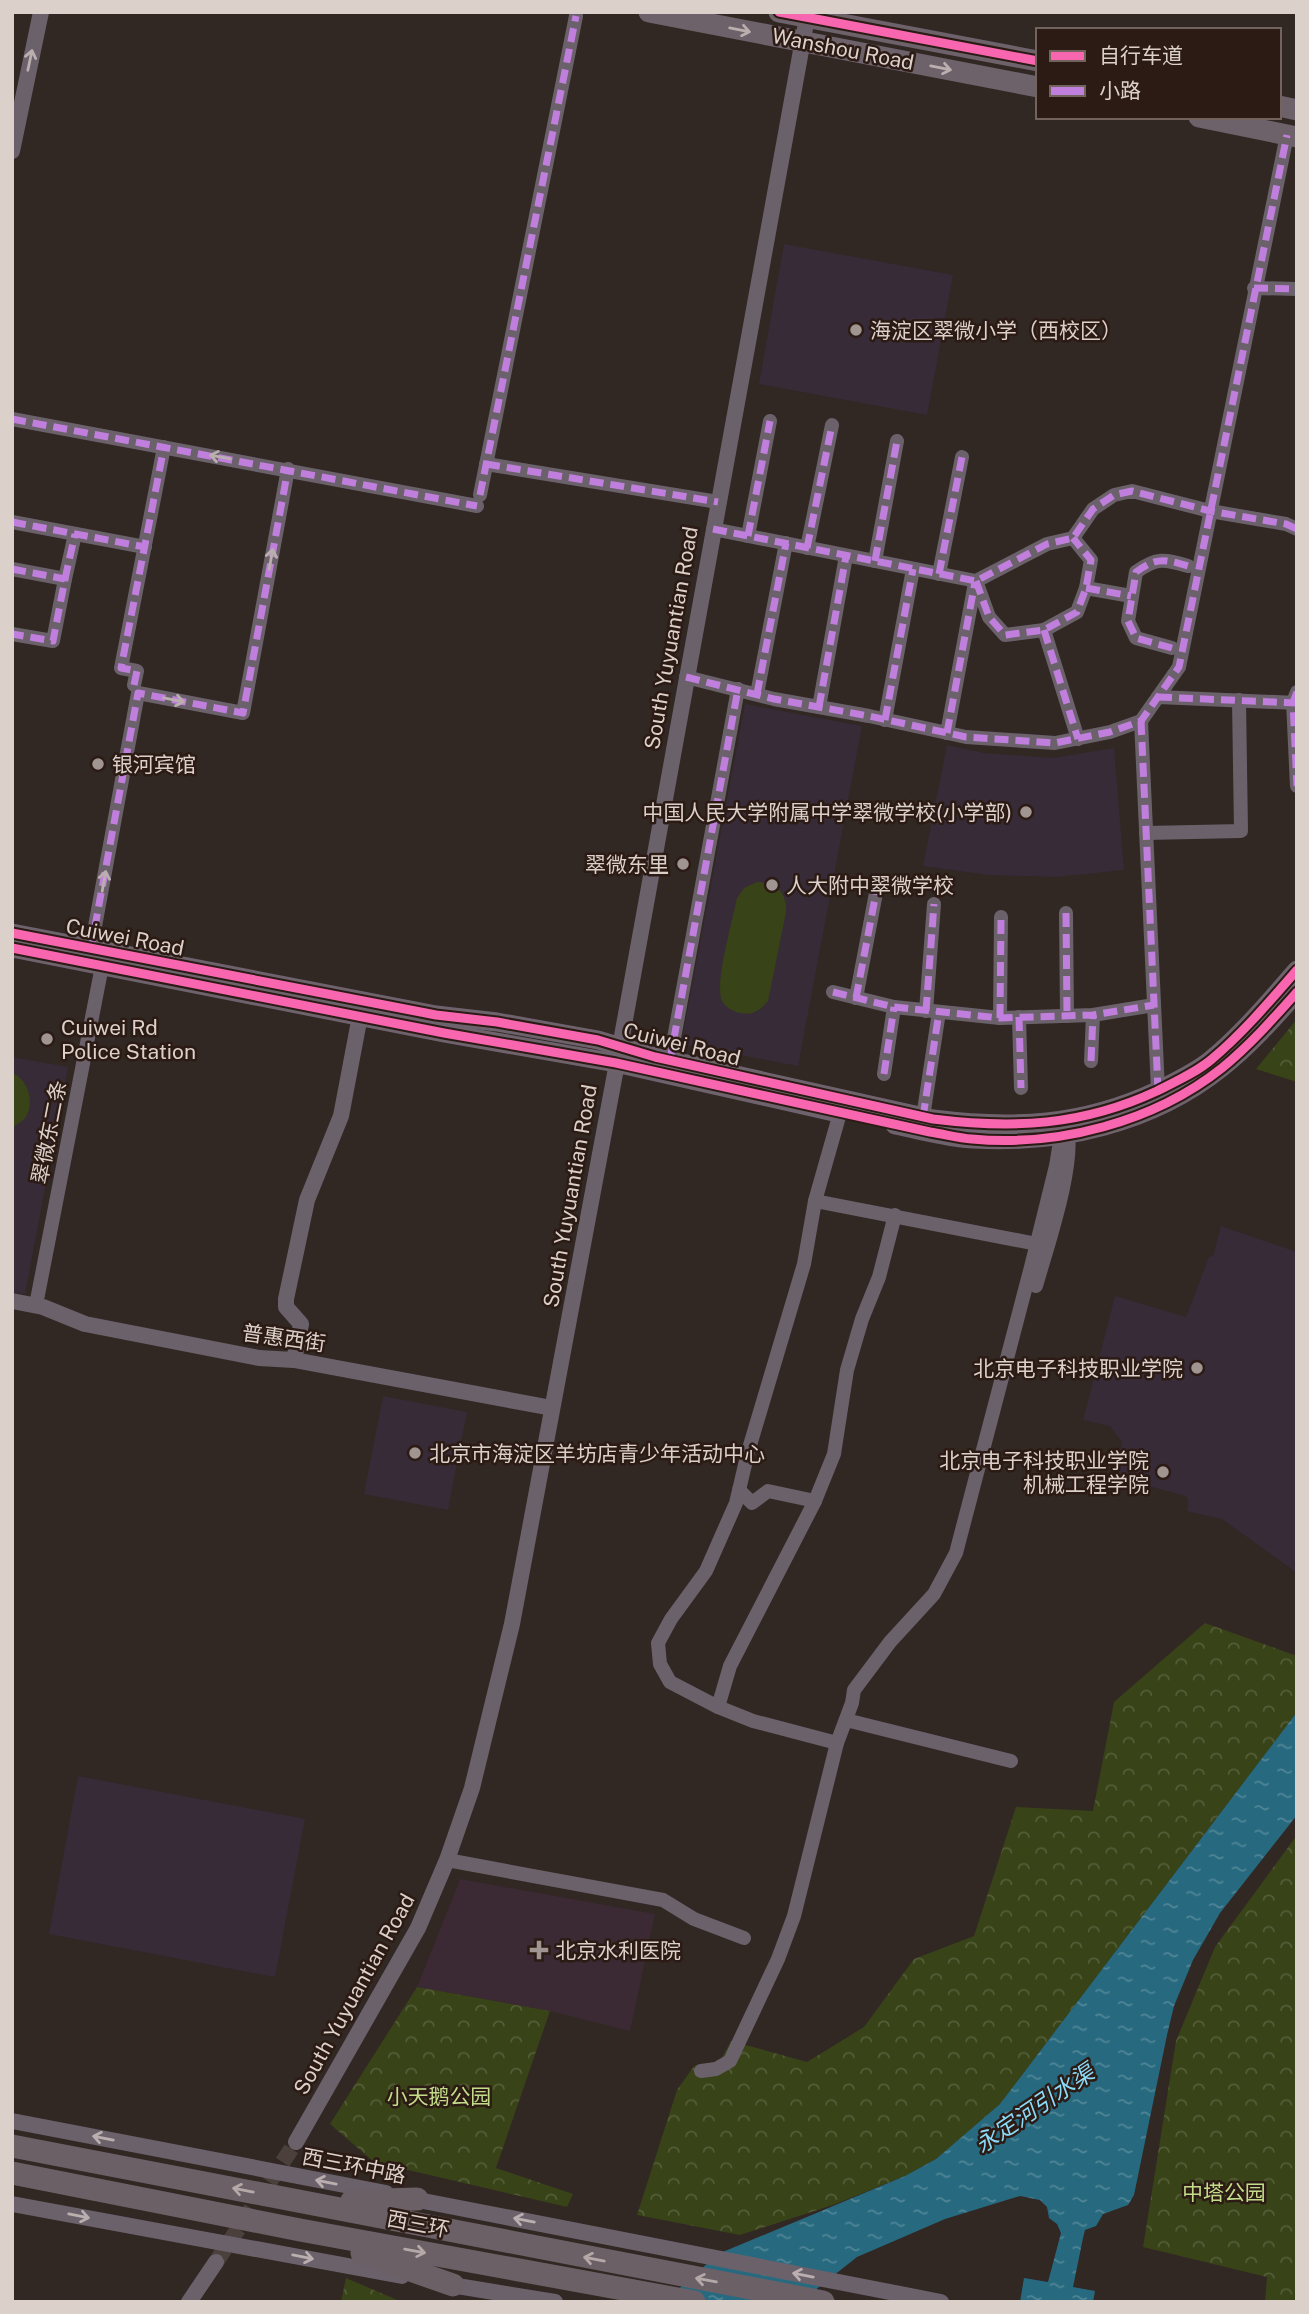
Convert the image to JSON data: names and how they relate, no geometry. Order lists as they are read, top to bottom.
{
  "streets": {
    "highway": ["西三环"],
    "main road": ["Wanshou Road", "Cuiwei Road"],
    "street": [
      "South Yuyuantian Road",
      "翠微东二条",
      "普惠西街",
      "西三环中路"
    ]
  },
  "crossings": [
    ["Wanshou Road", "South Yuyuantian Road"],
    ["South Yuyuantian Road", "Cuiwei Road"],
    ["South Yuyuantian Road", "普惠西街"],
    ["Cuiwei Road", "翠微东二条"],
    ["翠微东二条", "普惠西街"]
  ],
  "water": ["永定河引水渠"],
  "parks": ["小天鹅公园", "中塔公园"],
  "places": {
    "other": [
      "海淀区翠微小学（西校区）",
      "银河宾馆",
      "中国人民大学附属中学翠微学校(小学部)",
      "翠微东里",
      "人大附中翠微学校",
      "Cuiwei Rd Police Station",
      "北京电子科技职业学院",
      "北京市海淀区羊坊店青少年活动中心",
      "北京电子科技职业学院 机械工程学院"
    ],
    "health": ["北京水利医院"]
  },
  "legend": ["自行车道", "小路"]
}
